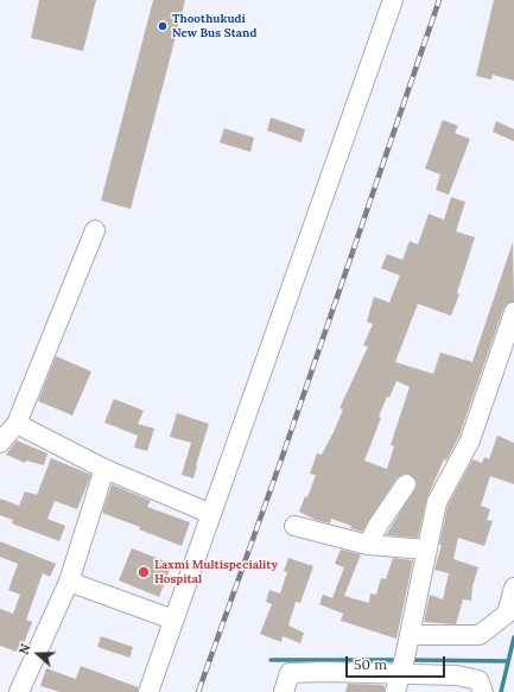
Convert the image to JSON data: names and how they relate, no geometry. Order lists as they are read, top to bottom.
{
  "places": ["Thoothukudi New Bus Stand", "Laxmi Multispeciality Hospital"],
  "scale_bar": "50 m",
  "north": "left"
}
